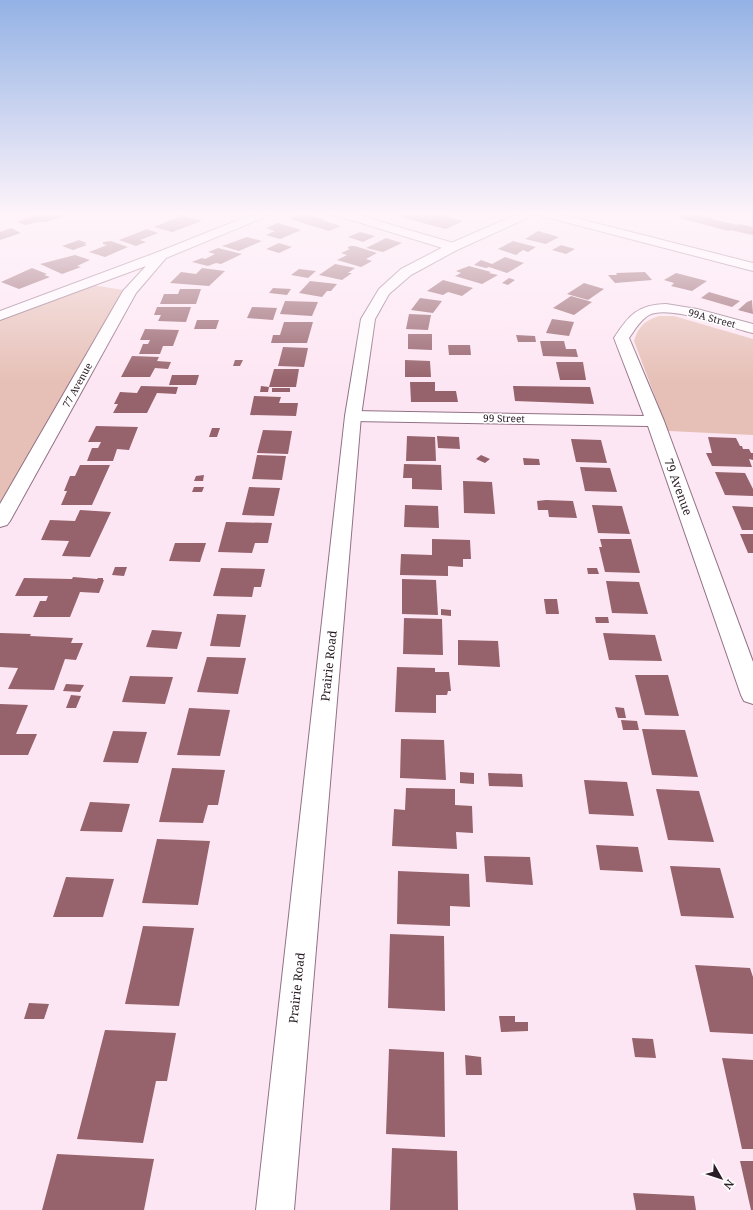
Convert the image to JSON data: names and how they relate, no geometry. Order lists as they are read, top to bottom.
{
  "streets": {
    "street": [
      "99A Street",
      "77 Avenue",
      "99 Street",
      "79 Avenue",
      "Prairie Road"
    ]
  },
  "crossings": [
    ["99A Street", "79 Avenue"],
    ["99 Street", "79 Avenue"],
    ["99 Street", "Prairie Road"]
  ],
  "north": "bottom right"
}
